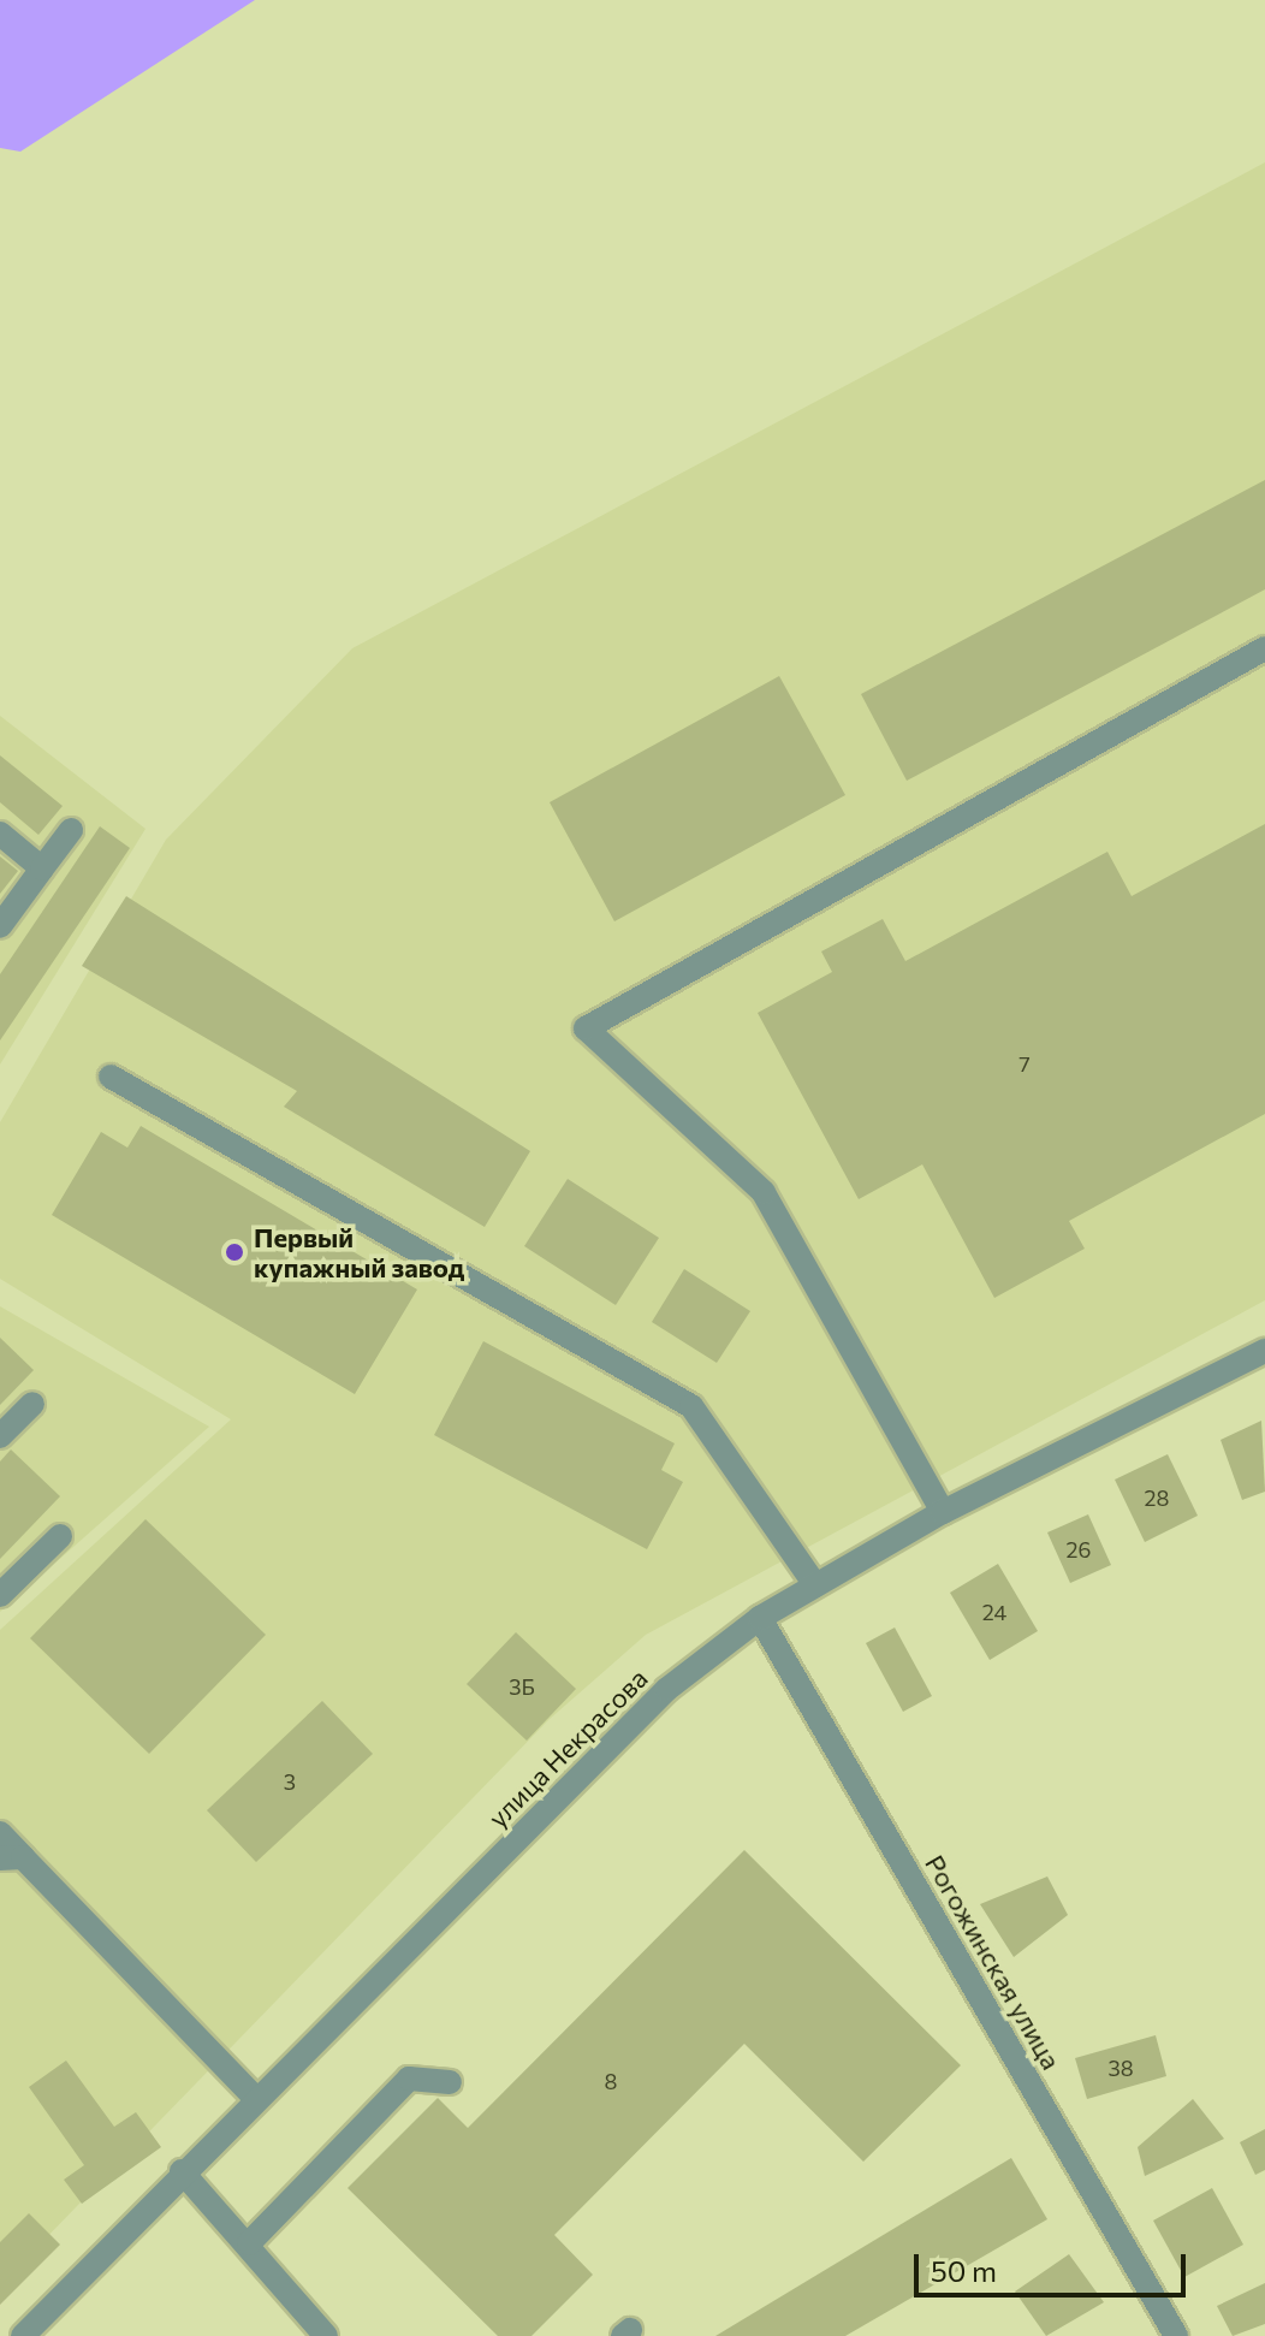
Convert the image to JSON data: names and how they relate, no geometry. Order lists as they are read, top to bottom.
{
  "streets": {
    "street": ["улица Некрасова", "Рогожинская улица"]
  },
  "crossings": [
    ["улица Некрасова", "Рогожинская улица"]
  ],
  "places": ["Первый купажный завод"],
  "house_numbers": [
    "7",
    "28",
    "26",
    "24",
    "3Б",
    "3",
    "38",
    "8"
  ],
  "scale_bar": "50 m"
}
